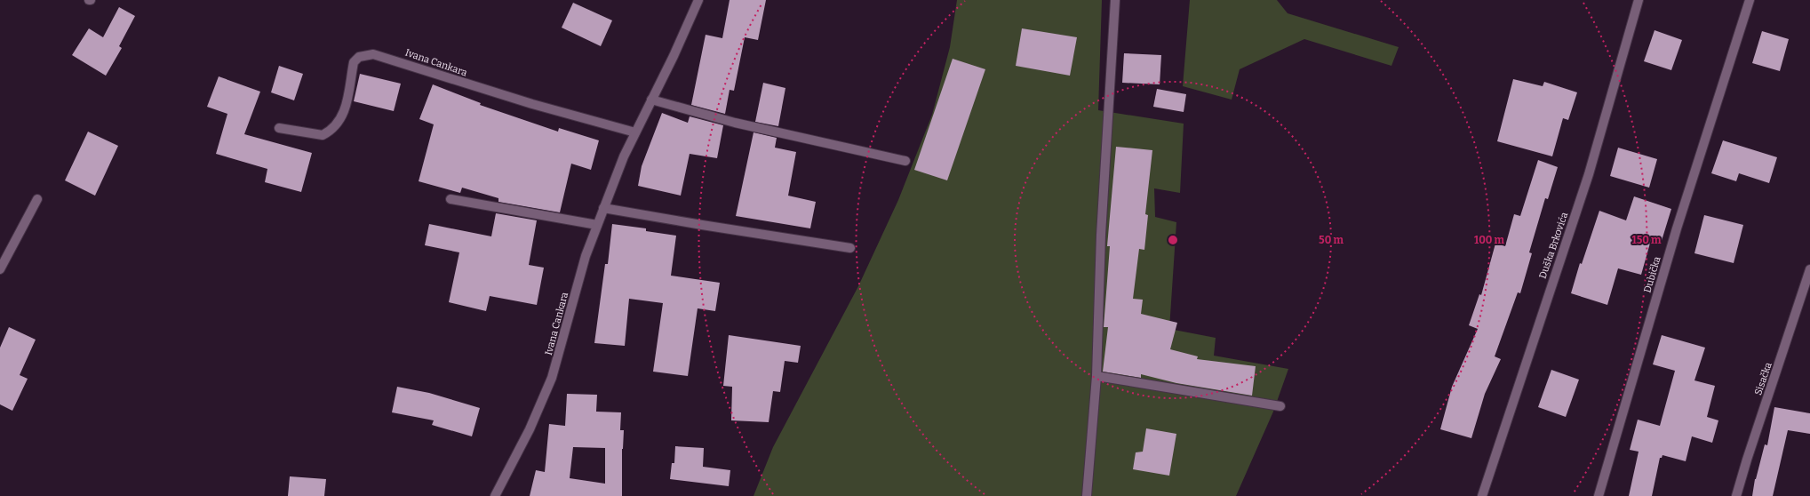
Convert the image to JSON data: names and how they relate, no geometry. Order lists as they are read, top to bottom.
{
  "streets": {
    "street": [
      "Ivana Cankara",
      "Duška Brkovića",
      "Dubička",
      "Sisačka"
    ]
  },
  "rings": ["50 m", "100 m", "150 m"]
}
